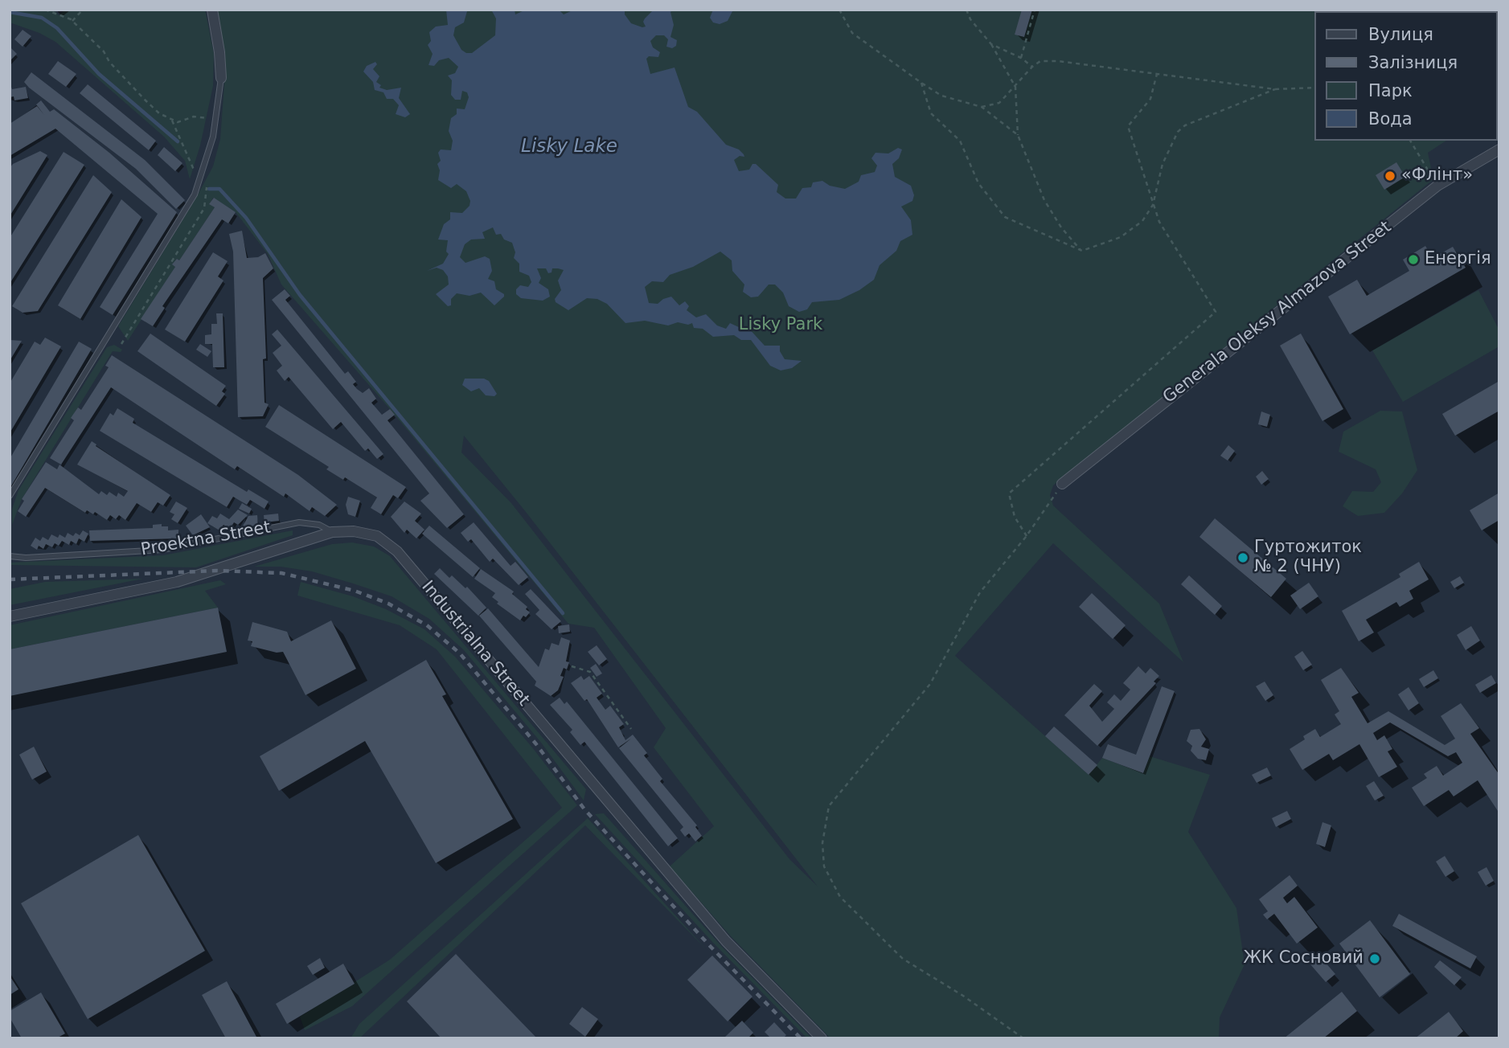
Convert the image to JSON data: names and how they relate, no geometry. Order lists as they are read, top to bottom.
{
  "streets": {
    "street": ["Generala Oleksy Almazova Street", "Industrialna Street"],
    "lane": ["Proektna Street"]
  },
  "crossings": [
    ["Proektna Street", "Industrialna Street"]
  ],
  "water": ["Lisky Lake"],
  "parks": ["Lisky Park"],
  "places": [
    "«Флінт»",
    "Енергія",
    "Гуртожиток № 2 (ЧНУ)",
    "ЖК Сосновий"
  ],
  "legend": [
    "Вулиця",
    "Залізниця",
    "Парк",
    "Вода"
  ]
}
